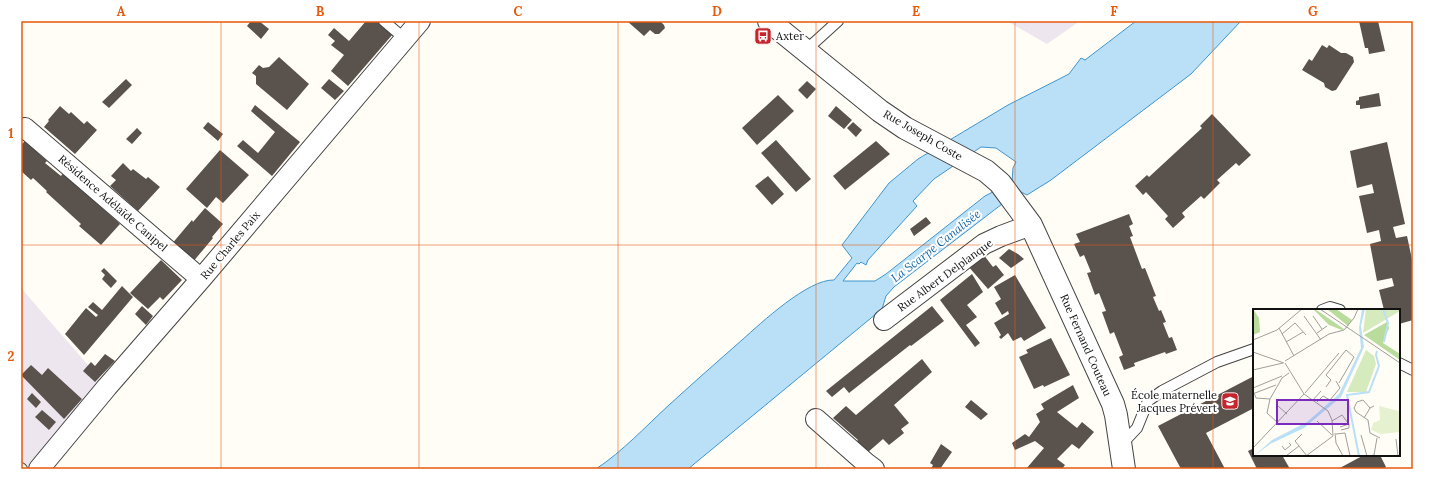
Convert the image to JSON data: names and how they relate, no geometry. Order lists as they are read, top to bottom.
{
  "streets": {
    "street": [
      "Rue Joseph Coste",
      "Résidence Adélaïde Canipel",
      "Rue Charles Paix",
      "Rue Albert Delplanque",
      "Rue Fernand Couteau"
    ]
  },
  "crossings": [
    ["Rue Joseph Coste", "Rue Albert Delplanque"],
    ["Rue Joseph Coste", "Rue Fernand Couteau"],
    ["Résidence Adélaïde Canipel", "Rue Charles Paix"],
    ["Rue Albert Delplanque", "Rue Fernand Couteau"]
  ],
  "water": ["La Scarpe Canalisée"],
  "places": {
    "bus stop": ["Axter"],
    "school or university": ["École maternelle Jacques Prévert"]
  },
  "grid": {
    "columns": [
      "A",
      "B",
      "C",
      "D",
      "E",
      "F",
      "G"
    ],
    "rows": ["1", "2"]
  }
}
